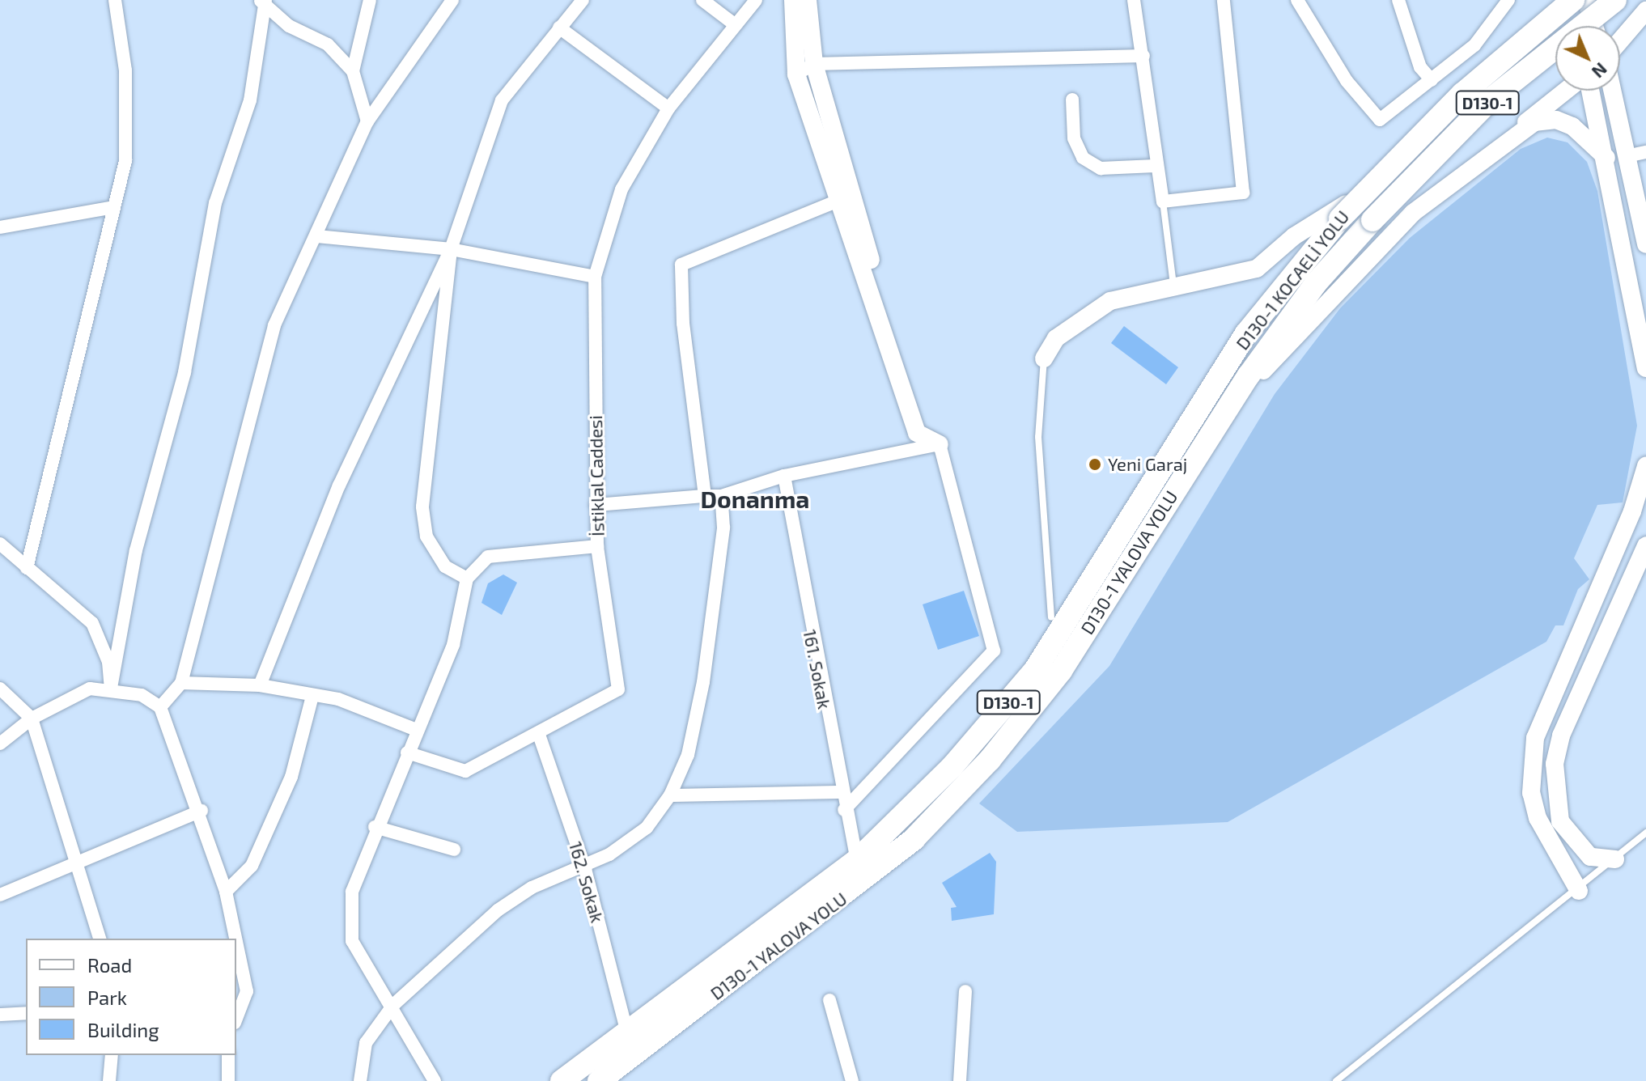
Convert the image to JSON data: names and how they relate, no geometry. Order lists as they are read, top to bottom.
{
  "streets": {
    "highway": ["D130-1", "D130-1 KOCAELİ YOLU", "D130-1 YALOVA YOLU"],
    "street": ["İstiklal Caddesi", "161. Sokak", "162. Sokak"]
  },
  "crossings": [
    ["D130-1 KOCAELİ YOLU", "161. Sokak"],
    ["D130-1 KOCAELİ YOLU", "162. Sokak"]
  ],
  "districts": ["Donanma"],
  "places": ["Yeni Garaj"],
  "legend": ["Road", "Park", "Building"],
  "north": "bottom right"
}
